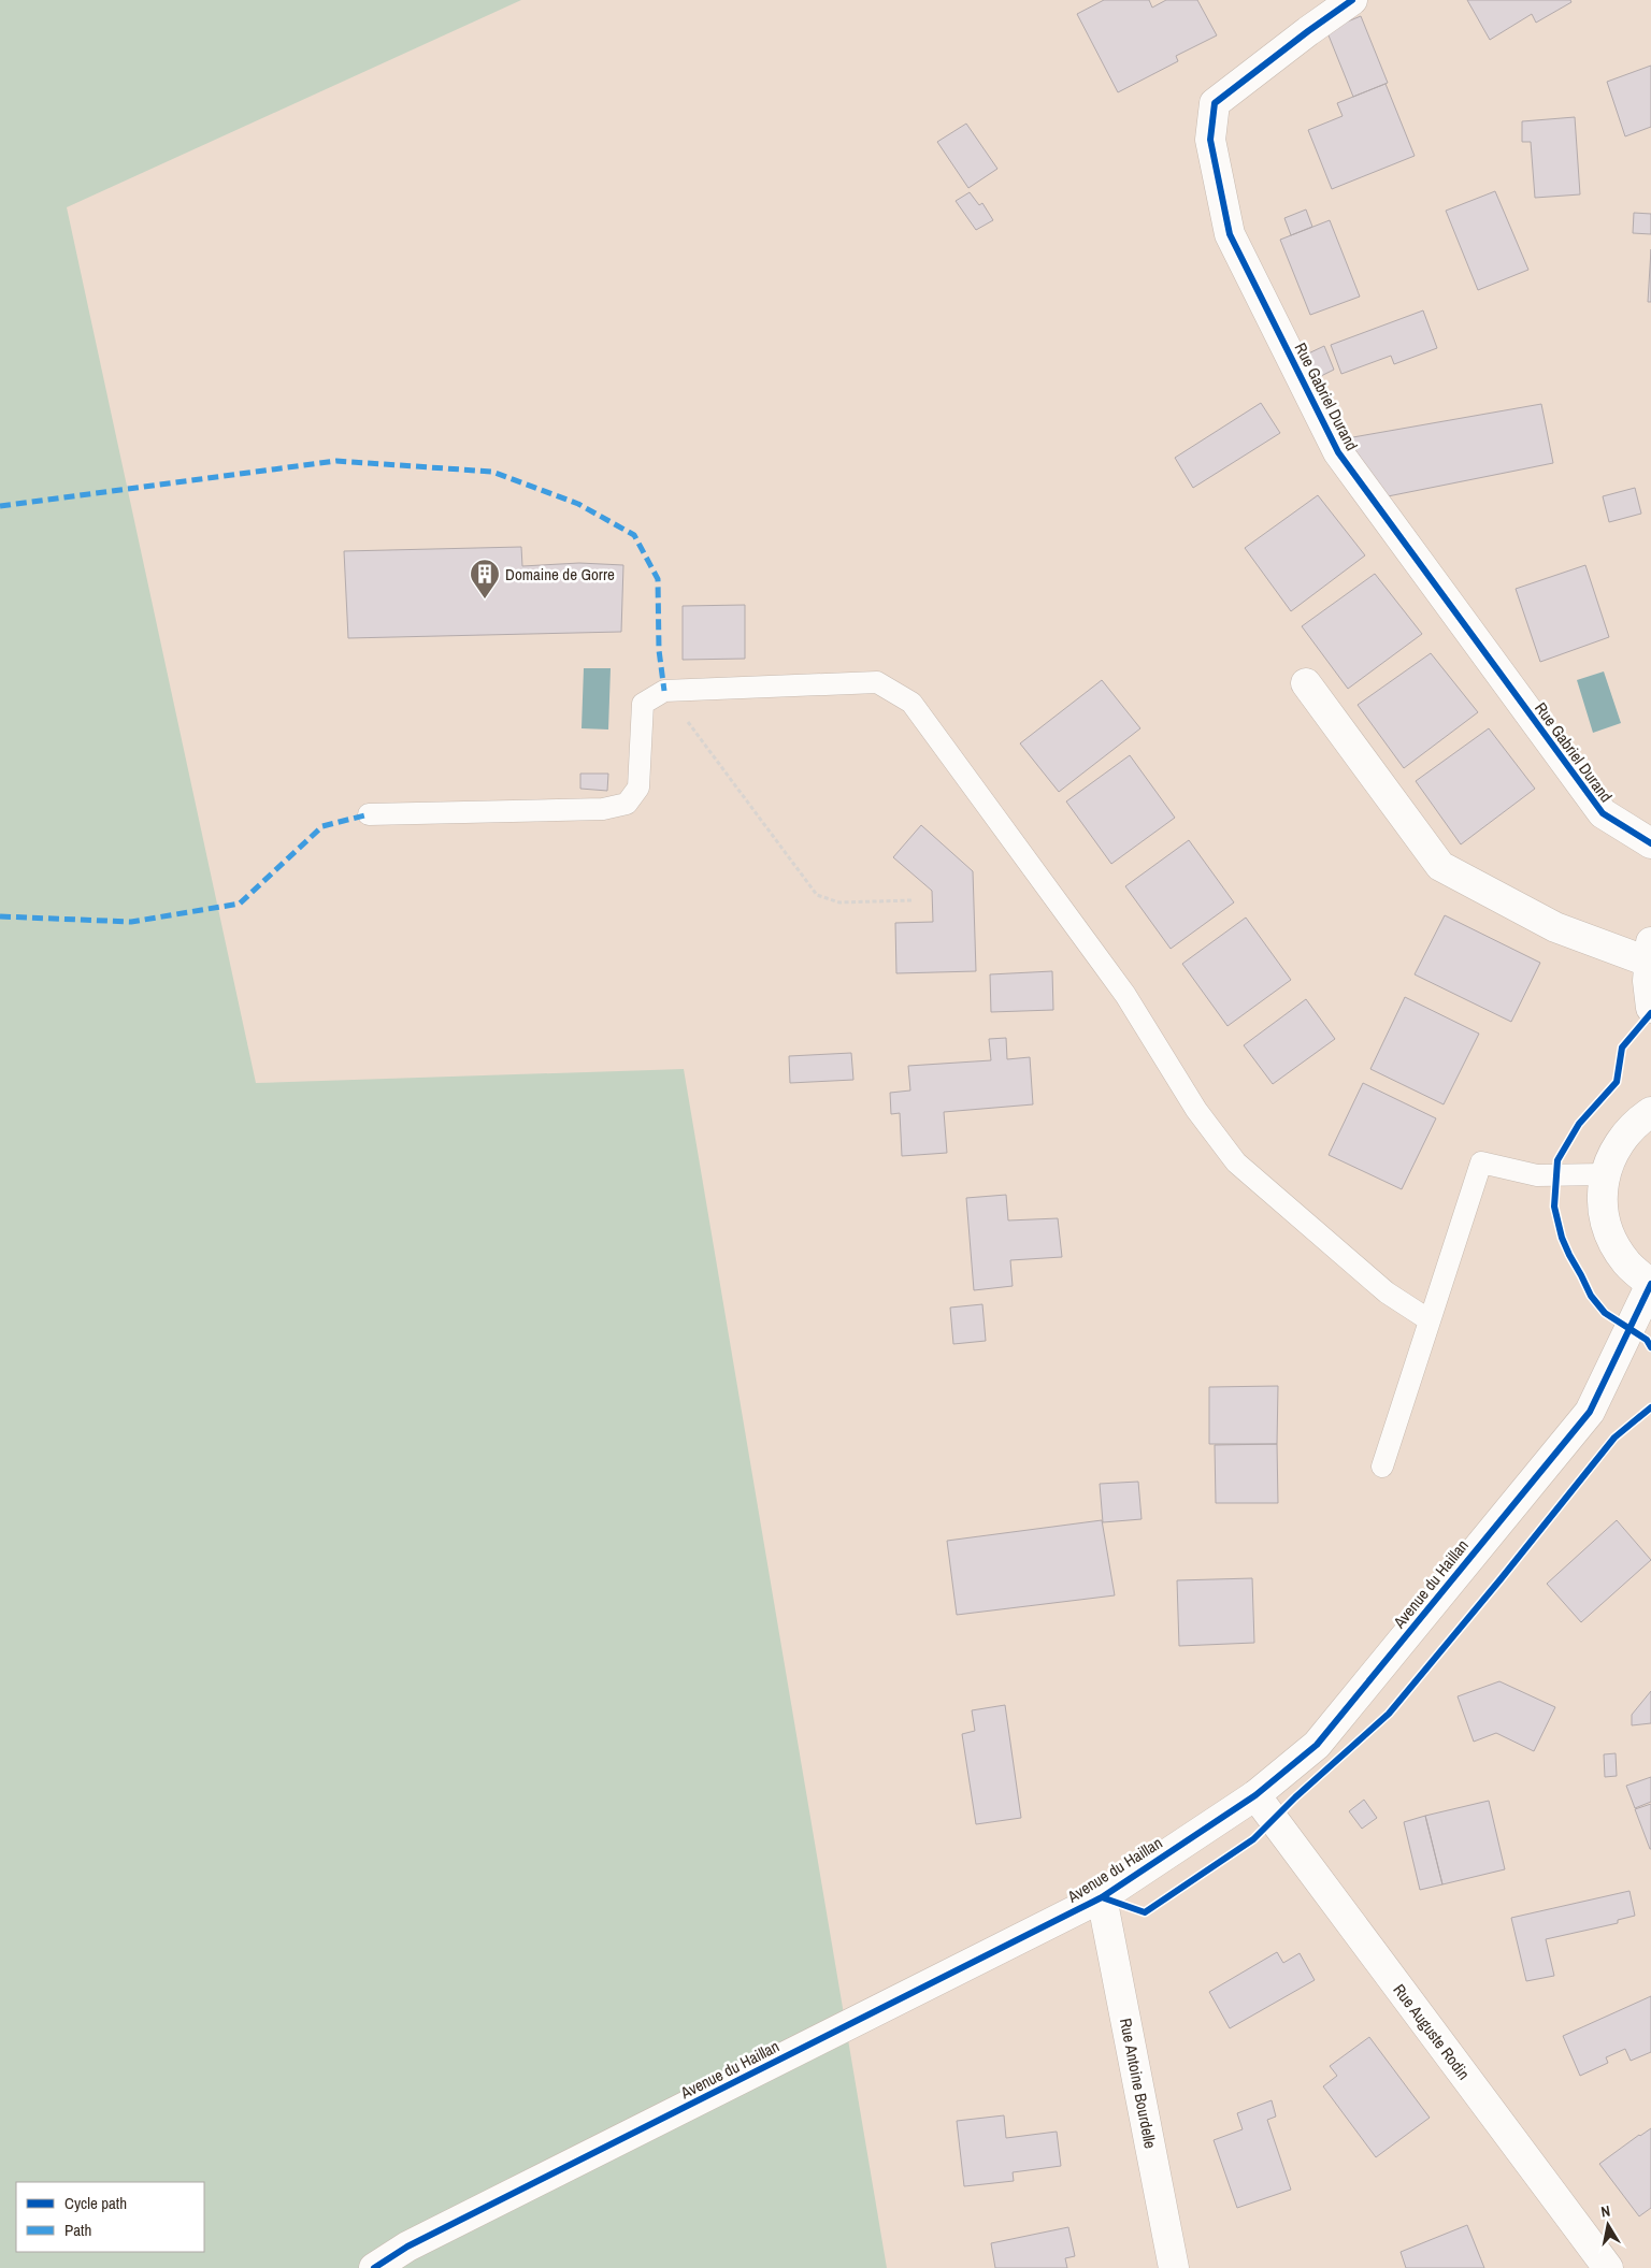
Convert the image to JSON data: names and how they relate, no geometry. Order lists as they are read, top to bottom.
{
  "streets": {
    "street": [
      "Rue Gabriel Durand",
      "Avenue du Haillan",
      "Rue Auguste Rodin",
      "Rue Antoine Bourdelle"
    ]
  },
  "crossings": [
    ["Avenue du Haillan", "Rue Auguste Rodin"],
    ["Avenue du Haillan", "Rue Antoine Bourdelle"]
  ],
  "places": {
    "building": ["Domaine de Gorre"]
  },
  "legend": ["Cycle path", "Path"],
  "north": "top"
}
